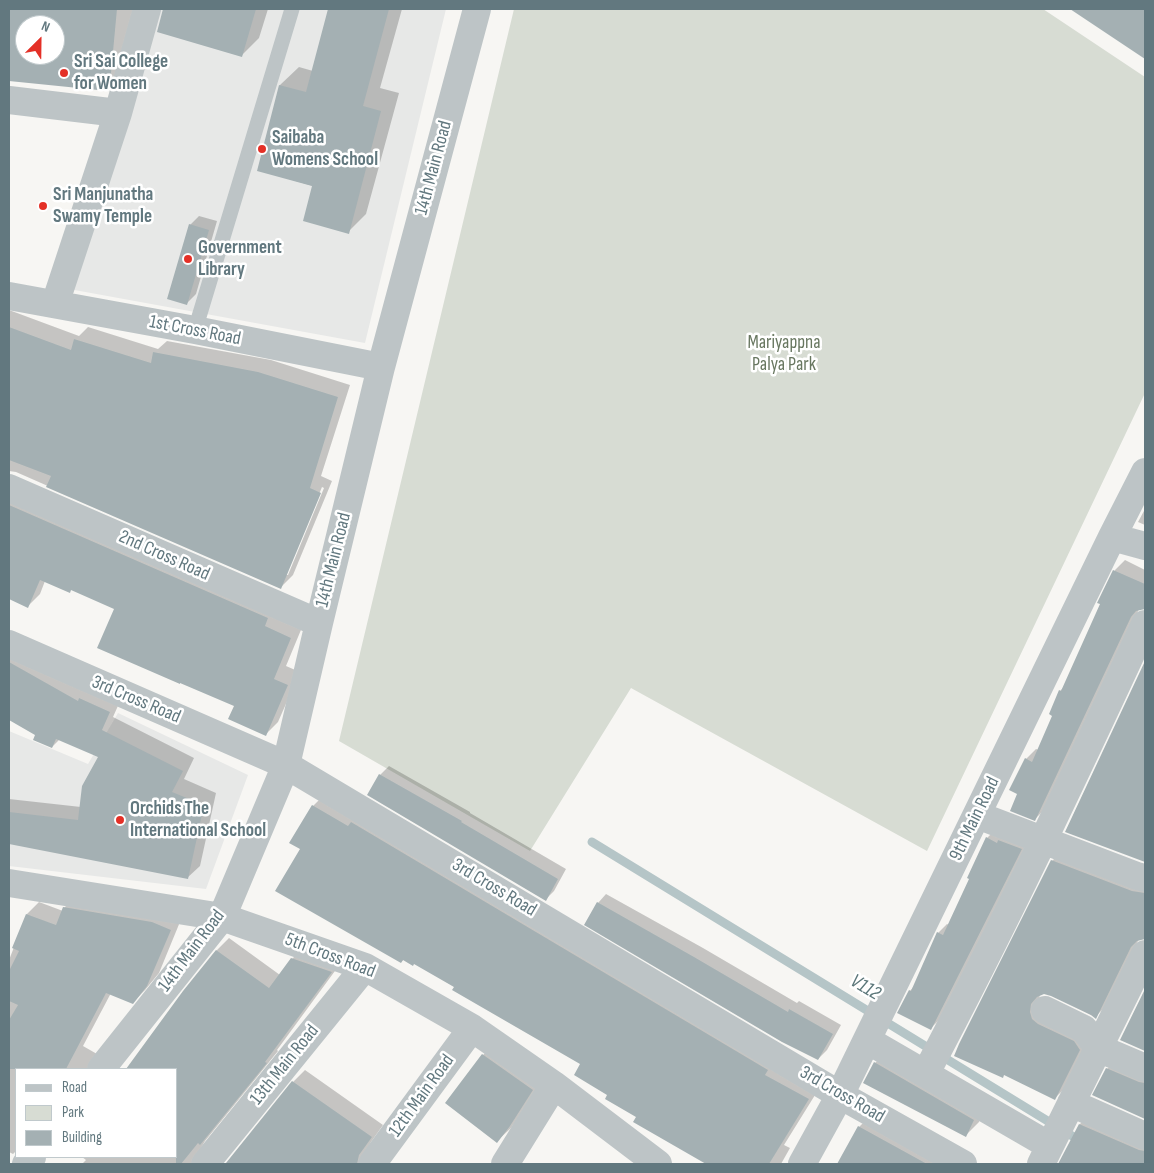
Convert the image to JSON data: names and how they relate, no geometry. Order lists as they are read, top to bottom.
{
  "streets": {
    "street": [
      "14th Main Road",
      "1st Cross Road",
      "2nd Cross Road",
      "3rd Cross Road",
      "9th Main Road",
      "5th Cross Road",
      "13th Main Road",
      "12th Main Road"
    ]
  },
  "crossings": [
    ["14th Main Road", "1st Cross Road"],
    ["14th Main Road", "2nd Cross Road"],
    ["14th Main Road", "3rd Cross Road"],
    ["14th Main Road", "5th Cross Road"],
    ["3rd Cross Road", "9th Main Road"],
    ["5th Cross Road", "13th Main Road"],
    ["5th Cross Road", "12th Main Road"]
  ],
  "water": ["V112"],
  "parks": ["Mariyappna Palya Park"],
  "places": [
    "Sri Sai College for Women",
    "Saibaba Womens School",
    "Sri Manjunatha Swamy Temple",
    "Government Library",
    "Orchids The International School"
  ],
  "legend": ["Road", "Park", "Building"],
  "north": "top right"
}
